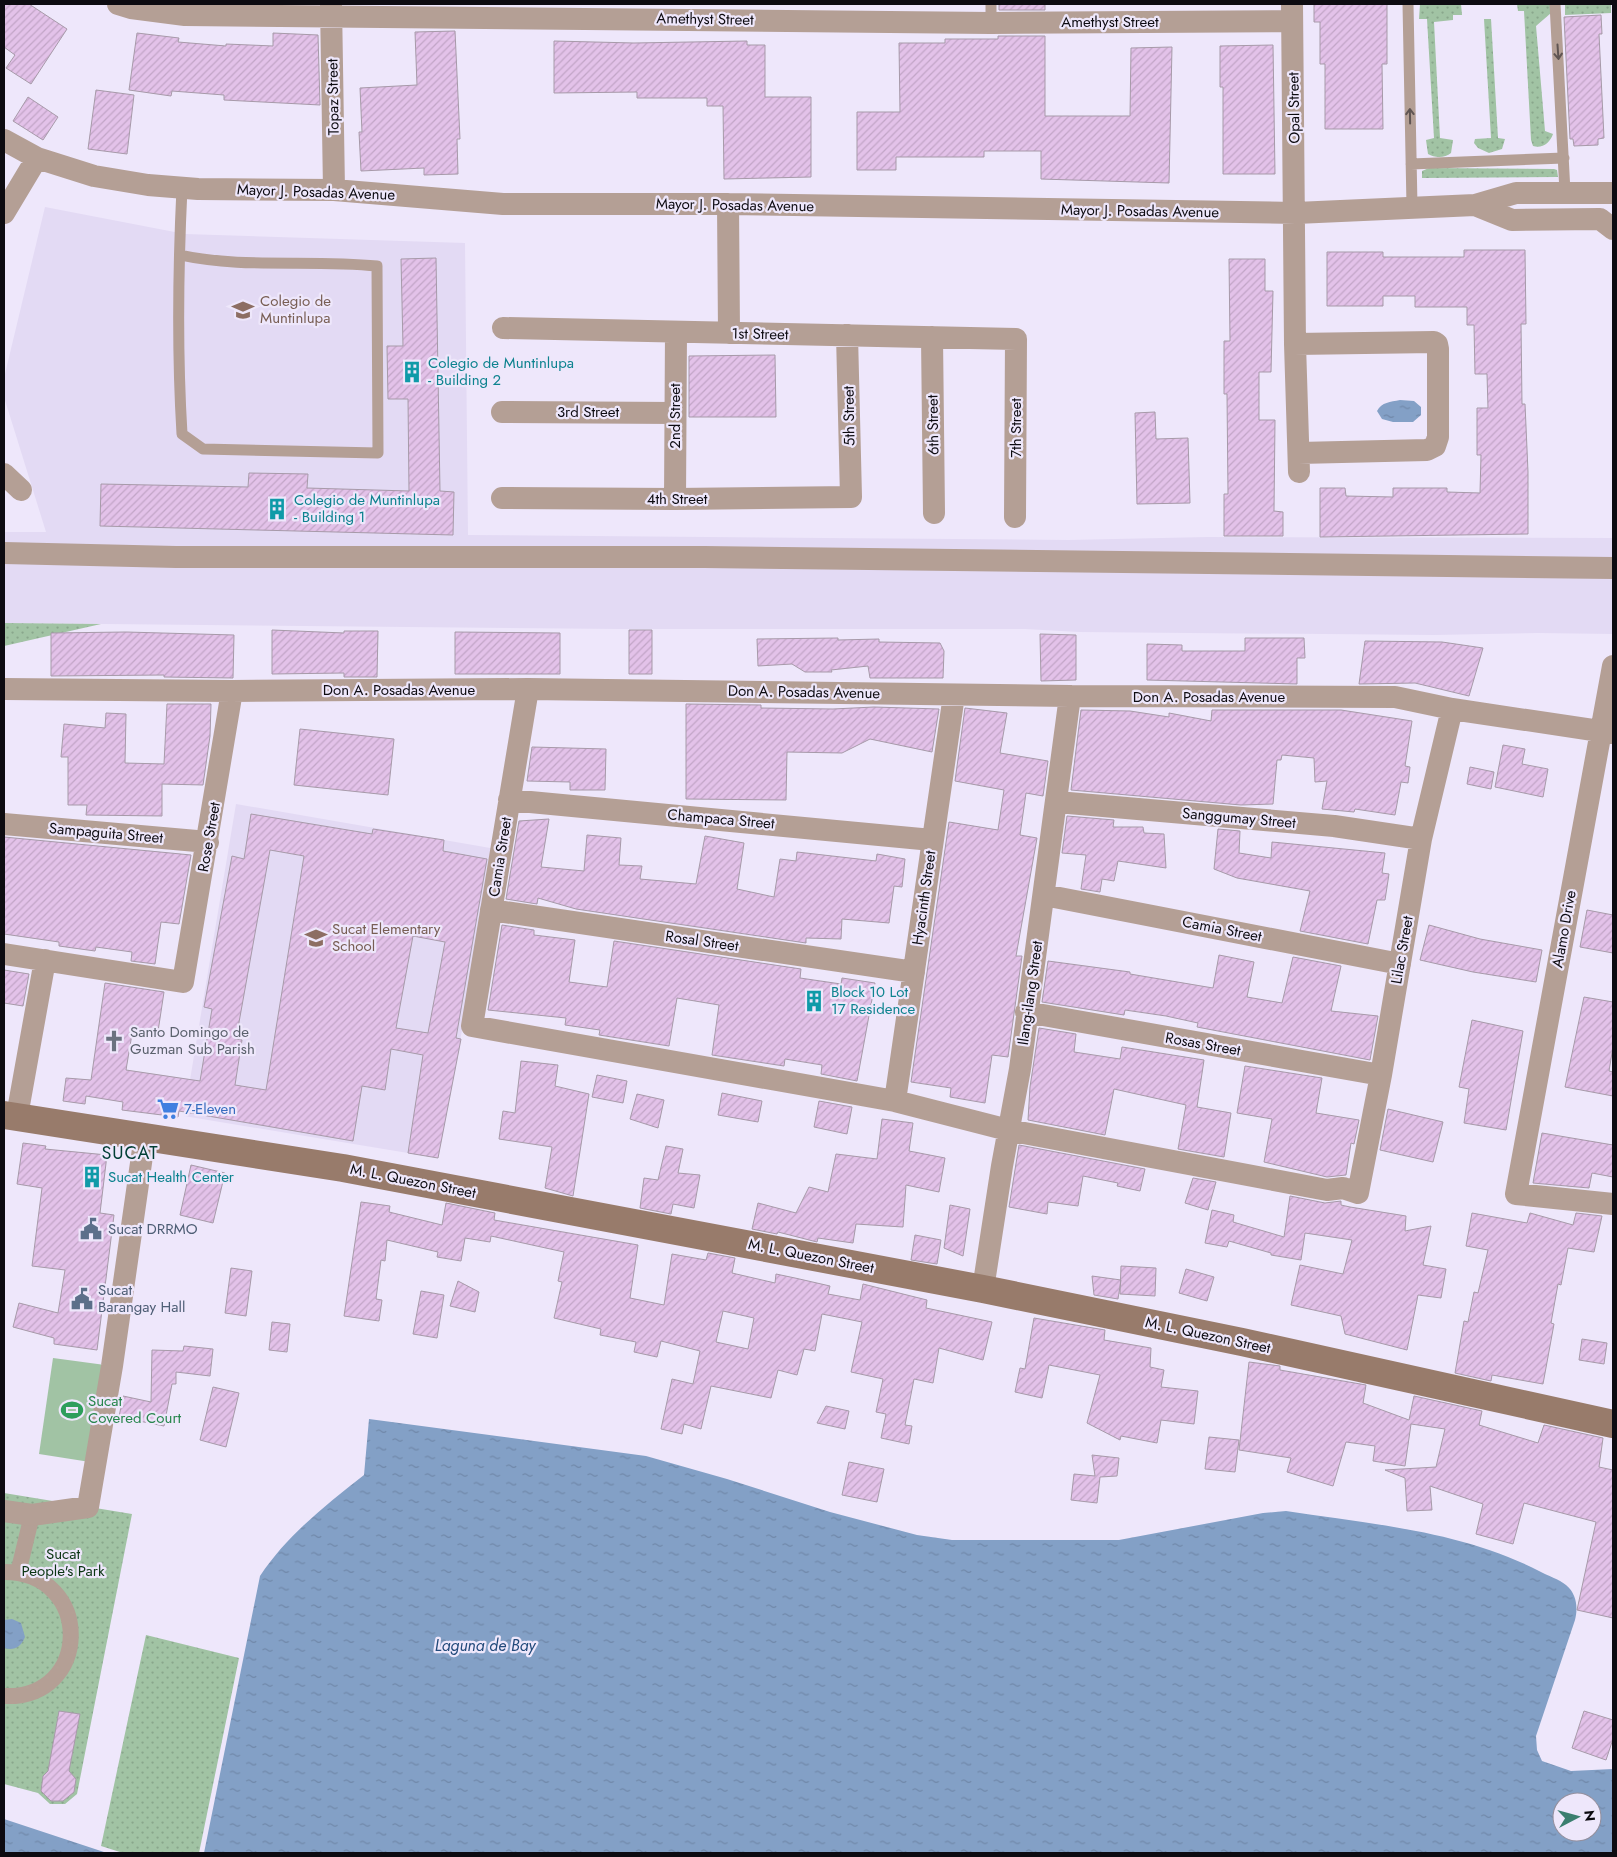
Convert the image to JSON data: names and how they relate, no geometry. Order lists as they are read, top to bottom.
{
  "streets": {
    "main road": ["M. L. Quezon Street"],
    "street": [
      "Amethyst Street",
      "Topaz Street",
      "Opal Street",
      "Mayor J. Posadas Avenue",
      "1st Street",
      "3rd Street",
      "2nd Street",
      "5th Street",
      "6th Street",
      "7th Street",
      "4th Street",
      "Don A. Posadas Avenue",
      "Sanggumay Street",
      "Champaca Street",
      "Sampaguita Street",
      "Rose Street",
      "Camia Street",
      "Hyacinth Street",
      "Alamo Drive",
      "Rosal Street",
      "Lilac Street",
      "Ilang-ilang Street",
      "Rosas Street"
    ]
  },
  "crossings": [
    ["Amethyst Street", "Topaz Street"],
    ["Amethyst Street", "Opal Street"],
    ["Topaz Street", "Mayor J. Posadas Avenue"],
    ["Opal Street", "Mayor J. Posadas Avenue"],
    ["1st Street", "2nd Street"],
    ["1st Street", "5th Street"],
    ["1st Street", "6th Street"],
    ["1st Street", "7th Street"],
    ["3rd Street", "2nd Street"],
    ["2nd Street", "4th Street"],
    ["5th Street", "4th Street"],
    ["Don A. Posadas Avenue", "Rose Street"],
    ["Don A. Posadas Avenue", "Camia Street"],
    ["Don A. Posadas Avenue", "Hyacinth Street"],
    ["Don A. Posadas Avenue", "Alamo Drive"],
    ["Don A. Posadas Avenue", "Lilac Street"],
    ["Don A. Posadas Avenue", "Ilang-ilang Street"],
    ["Sanggumay Street", "Lilac Street"],
    ["Sanggumay Street", "Ilang-ilang Street"],
    ["Champaca Street", "Camia Street"],
    ["Champaca Street", "Hyacinth Street"],
    ["Sampaguita Street", "Rose Street"],
    ["Camia Street", "Hyacinth Street"],
    ["Camia Street", "Rosal Street"],
    ["Camia Street", "Lilac Street"],
    ["Camia Street", "Ilang-ilang Street"],
    ["Hyacinth Street", "Rosal Street"],
    ["Lilac Street", "Ilang-ilang Street"],
    ["Lilac Street", "Rosas Street"],
    ["Ilang-ilang Street", "Rosas Street"],
    ["Ilang-ilang Street", "M. L. Quezon Street"]
  ],
  "districts": ["SUCAT"],
  "water": ["Laguna de Bay"],
  "parks": ["Sucat People's Park"],
  "places": {
    "school or university": ["Colegio de Muntinlupa", "Sucat Elementary School"],
    "building": [
      "Colegio de Muntinlupa - Building 2",
      "Colegio de Muntinlupa - Building 1",
      "Block 10 Lot 17 Residence",
      "Sucat Health Center"
    ],
    "church": ["Santo Domingo de Guzman Sub Parish"],
    "supermarket": ["7-Eleven"],
    "public building": ["Sucat DRRMO", "Sucat Barangay Hall"],
    "sports": ["Sucat Covered Court"]
  },
  "north": "right"
}
